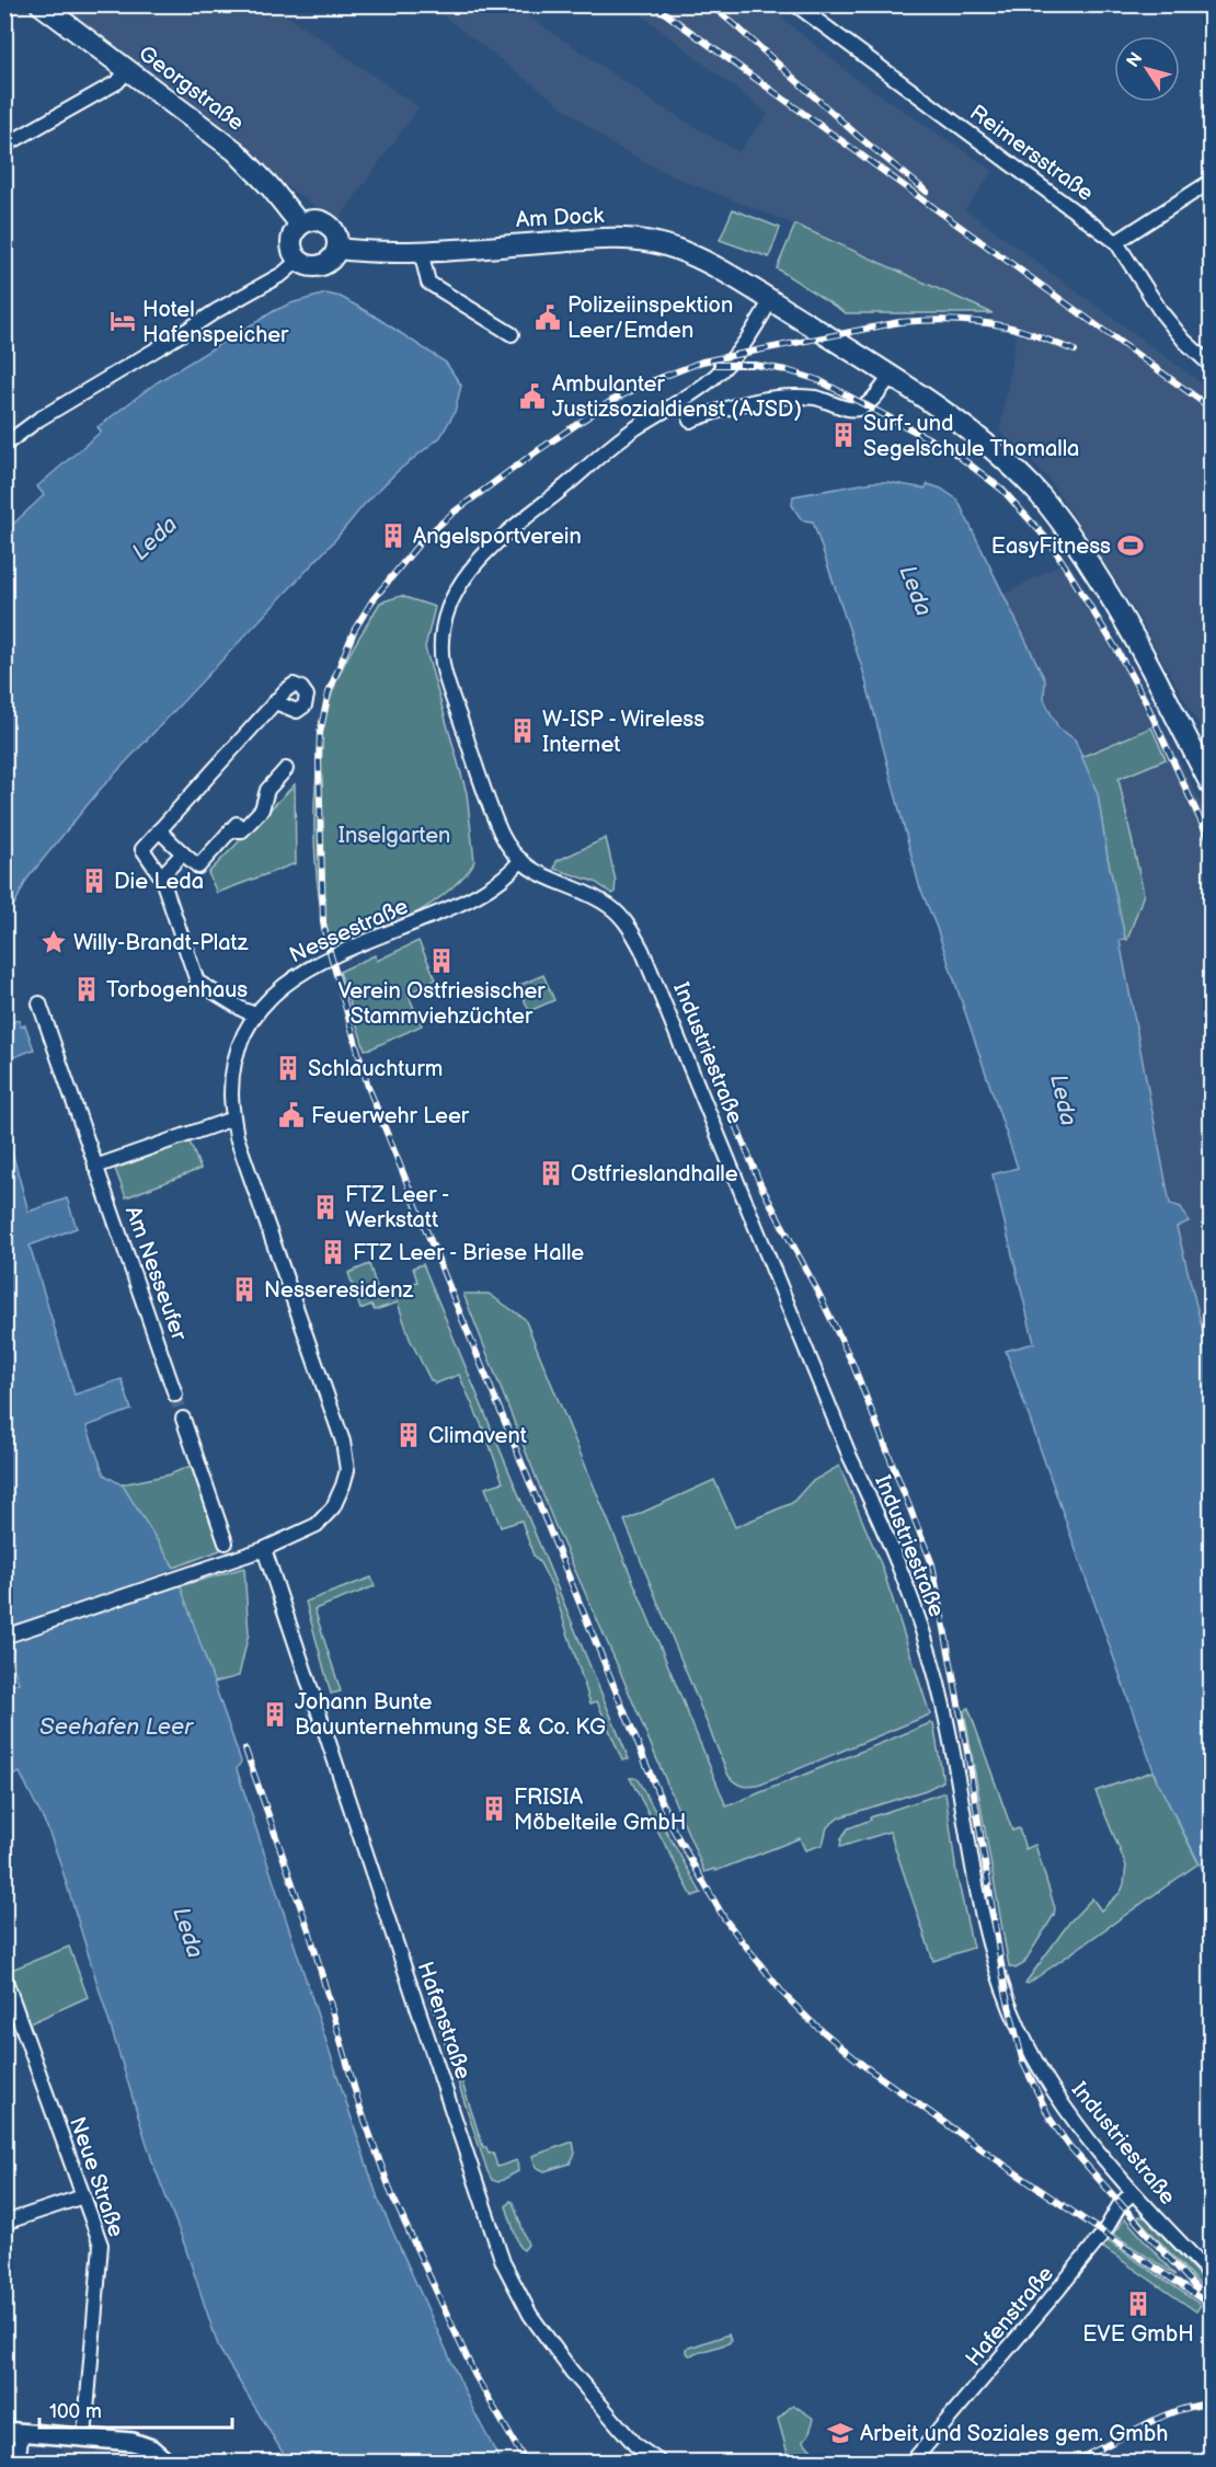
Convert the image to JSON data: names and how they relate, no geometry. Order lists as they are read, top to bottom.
{
  "streets": {
    "main road": ["Georgstraße", "Am Dock"],
    "street": [
      "Reimersstraße",
      "Nessestraße",
      "Industriestraße",
      "Am Nesseufer",
      "Hafenstraße",
      "Neue Straße"
    ]
  },
  "crossings": [
    ["Georgstraße", "Am Dock"],
    ["Nessestraße", "Industriestraße"],
    ["Nessestraße", "Hafenstraße"],
    ["Industriestraße", "Hafenstraße"]
  ],
  "water": ["Leda", "Seehafen Leer"],
  "parks": ["Inselgarten"],
  "places": {
    "public building": ["Polizeiinspektion Leer/Emden", "Ambulanter Justizsozialdienst (AJSD)", "Feuerwehr Leer"],
    "hotel": ["Hotel Hafenspeicher"],
    "building": [
      "Surf- und Segelschule Thomalla",
      "Angelsportverein",
      "W-ISP - Wireless Internet",
      "Die Leda",
      "Verein Ostfriesischer Stammviehzüchter",
      "Torbogenhaus",
      "Schlauchturm",
      "Ostfrieslandhalle",
      "FTZ Leer - Werkstatt",
      "FTZ Leer - Briese Halle",
      "Nesseresidenz",
      "Climavent",
      "Johann Bunte Bauunternehmung SE & Co. KG",
      "FRISIA Möbelteile GmbH",
      "EVE GmbH"
    ],
    "sports": ["EasyFitness"],
    "place": ["Willy-Brandt-Platz"],
    "school or university": ["Arbeit und Soziales gem. Gmbh"]
  },
  "scale_bar": "100 m",
  "north": "top left"
}
